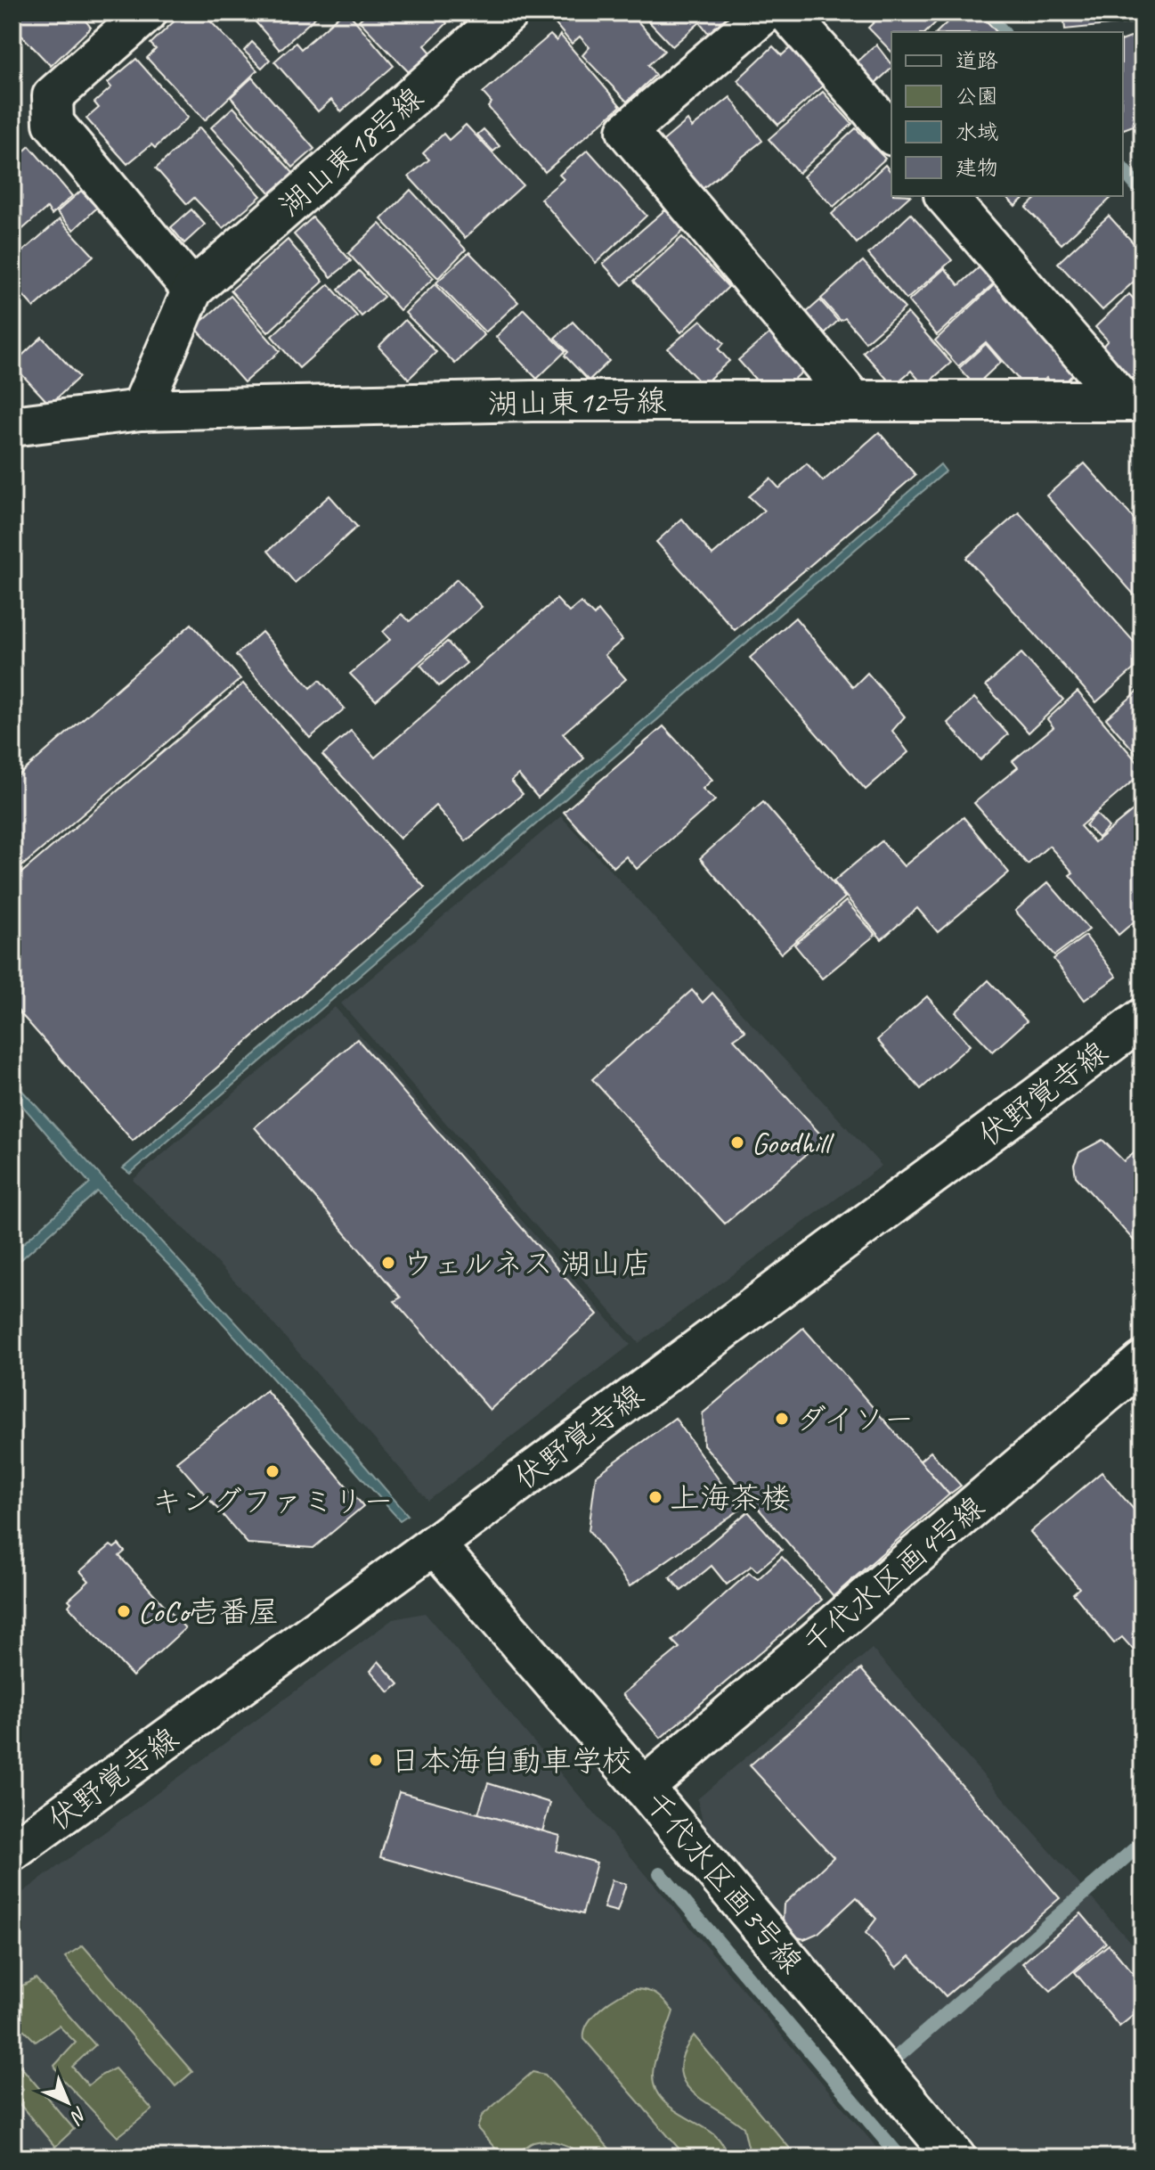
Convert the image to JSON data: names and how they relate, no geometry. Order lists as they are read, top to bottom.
{
  "streets": {
    "street": [
      "湖山東18号線",
      "湖山東12号線",
      "伏野覚寺線",
      "千代水区画4号線",
      "千代水区画3号線"
    ]
  },
  "crossings": [
    ["湖山東18号線", "湖山東12号線"],
    ["伏野覚寺線", "千代水区画3号線"],
    ["千代水区画4号線", "千代水区画3号線"]
  ],
  "places": [
    "Goodhill",
    "ウェルネス 湖山店",
    "ダイソー",
    "キングファミリー",
    "上海茶楼",
    "CoCo壱番屋",
    "日本海自動車学校"
  ],
  "legend": [
    "道路",
    "公園",
    "水域",
    "建物"
  ],
  "north": "bottom right"
}
